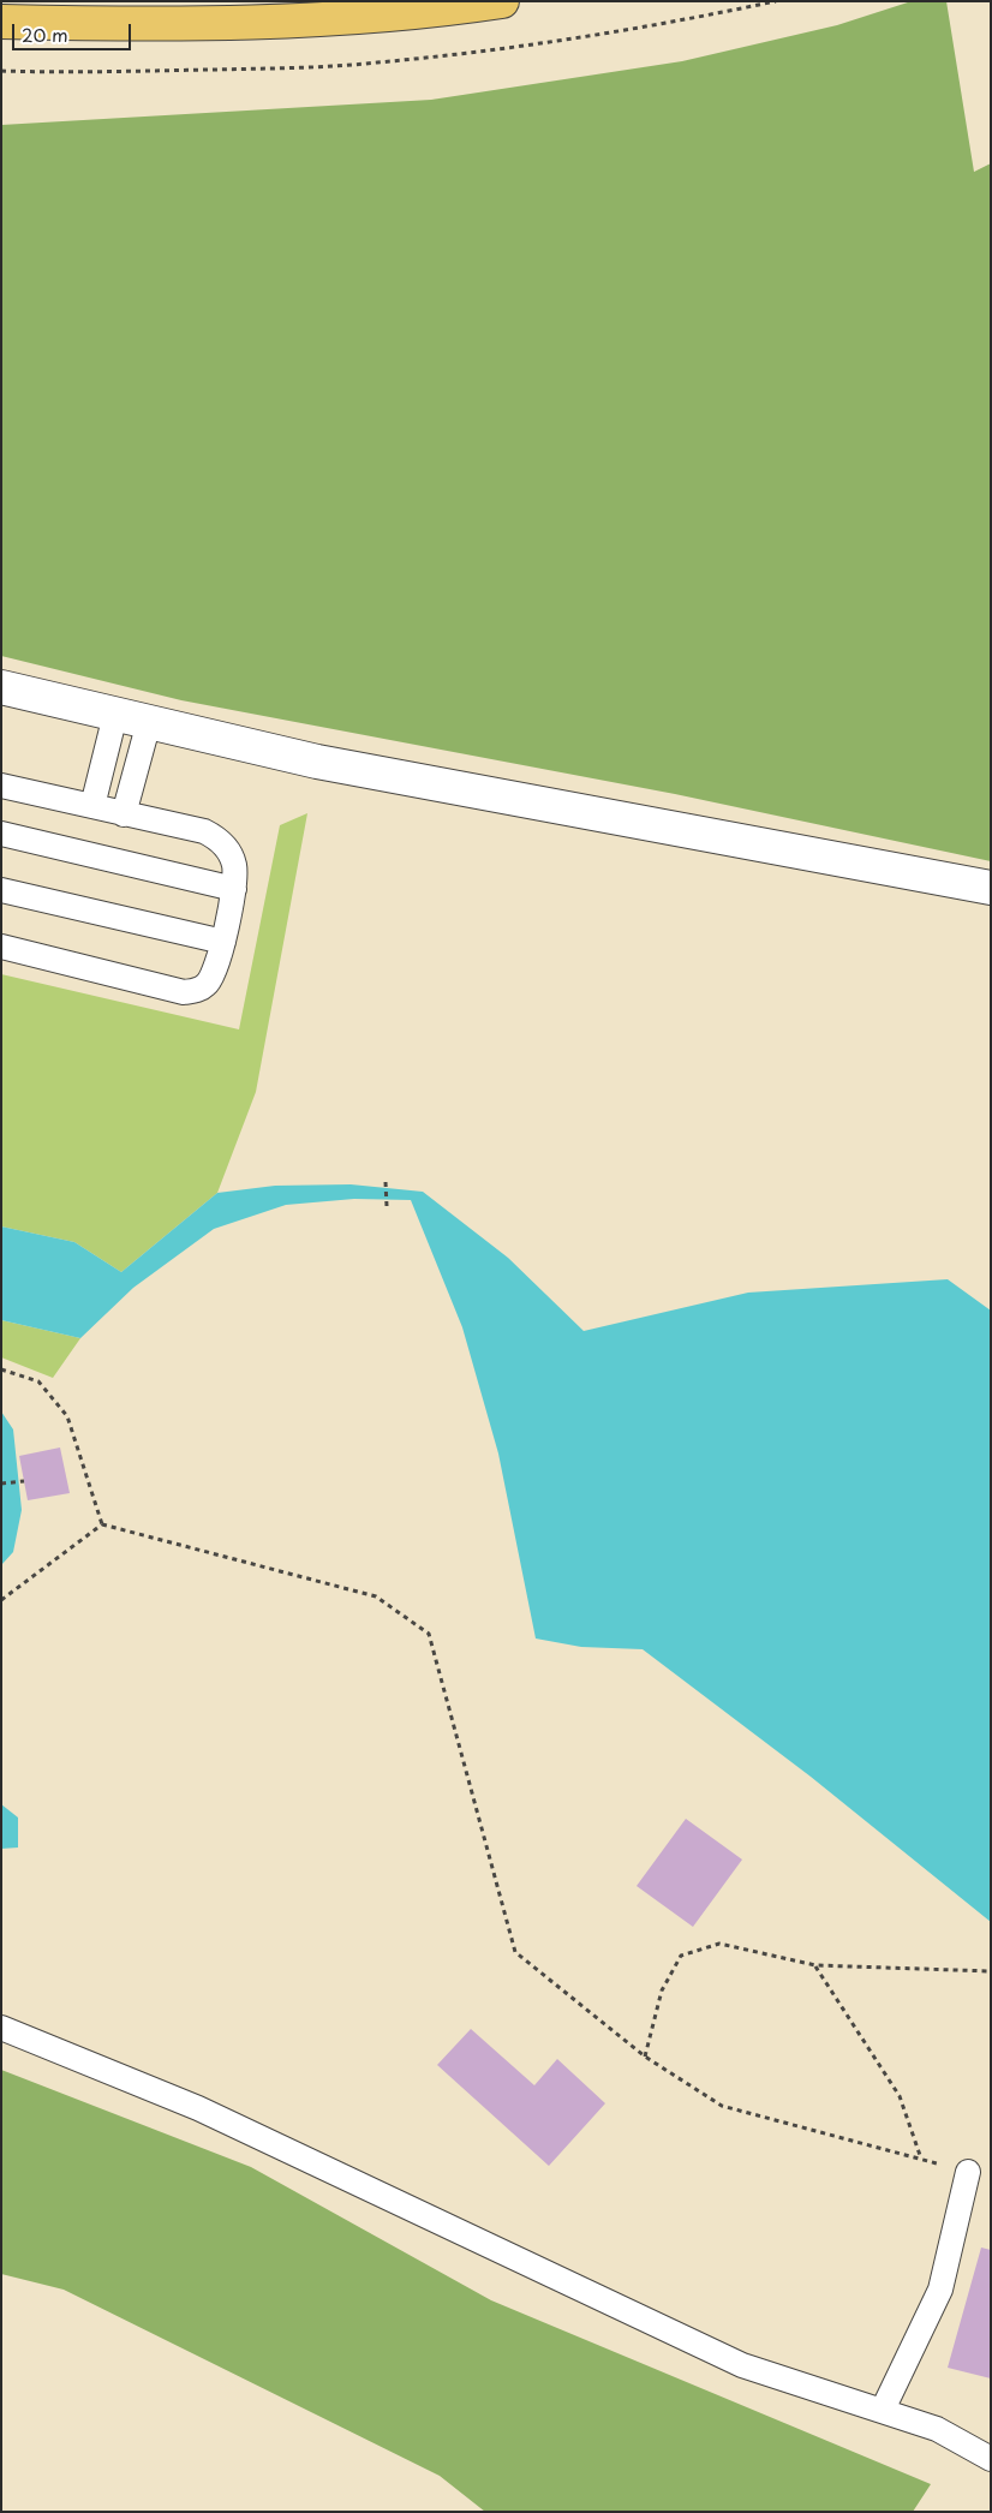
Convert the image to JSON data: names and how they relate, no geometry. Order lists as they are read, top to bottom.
{
  "scale_bar": "20 m"
}
